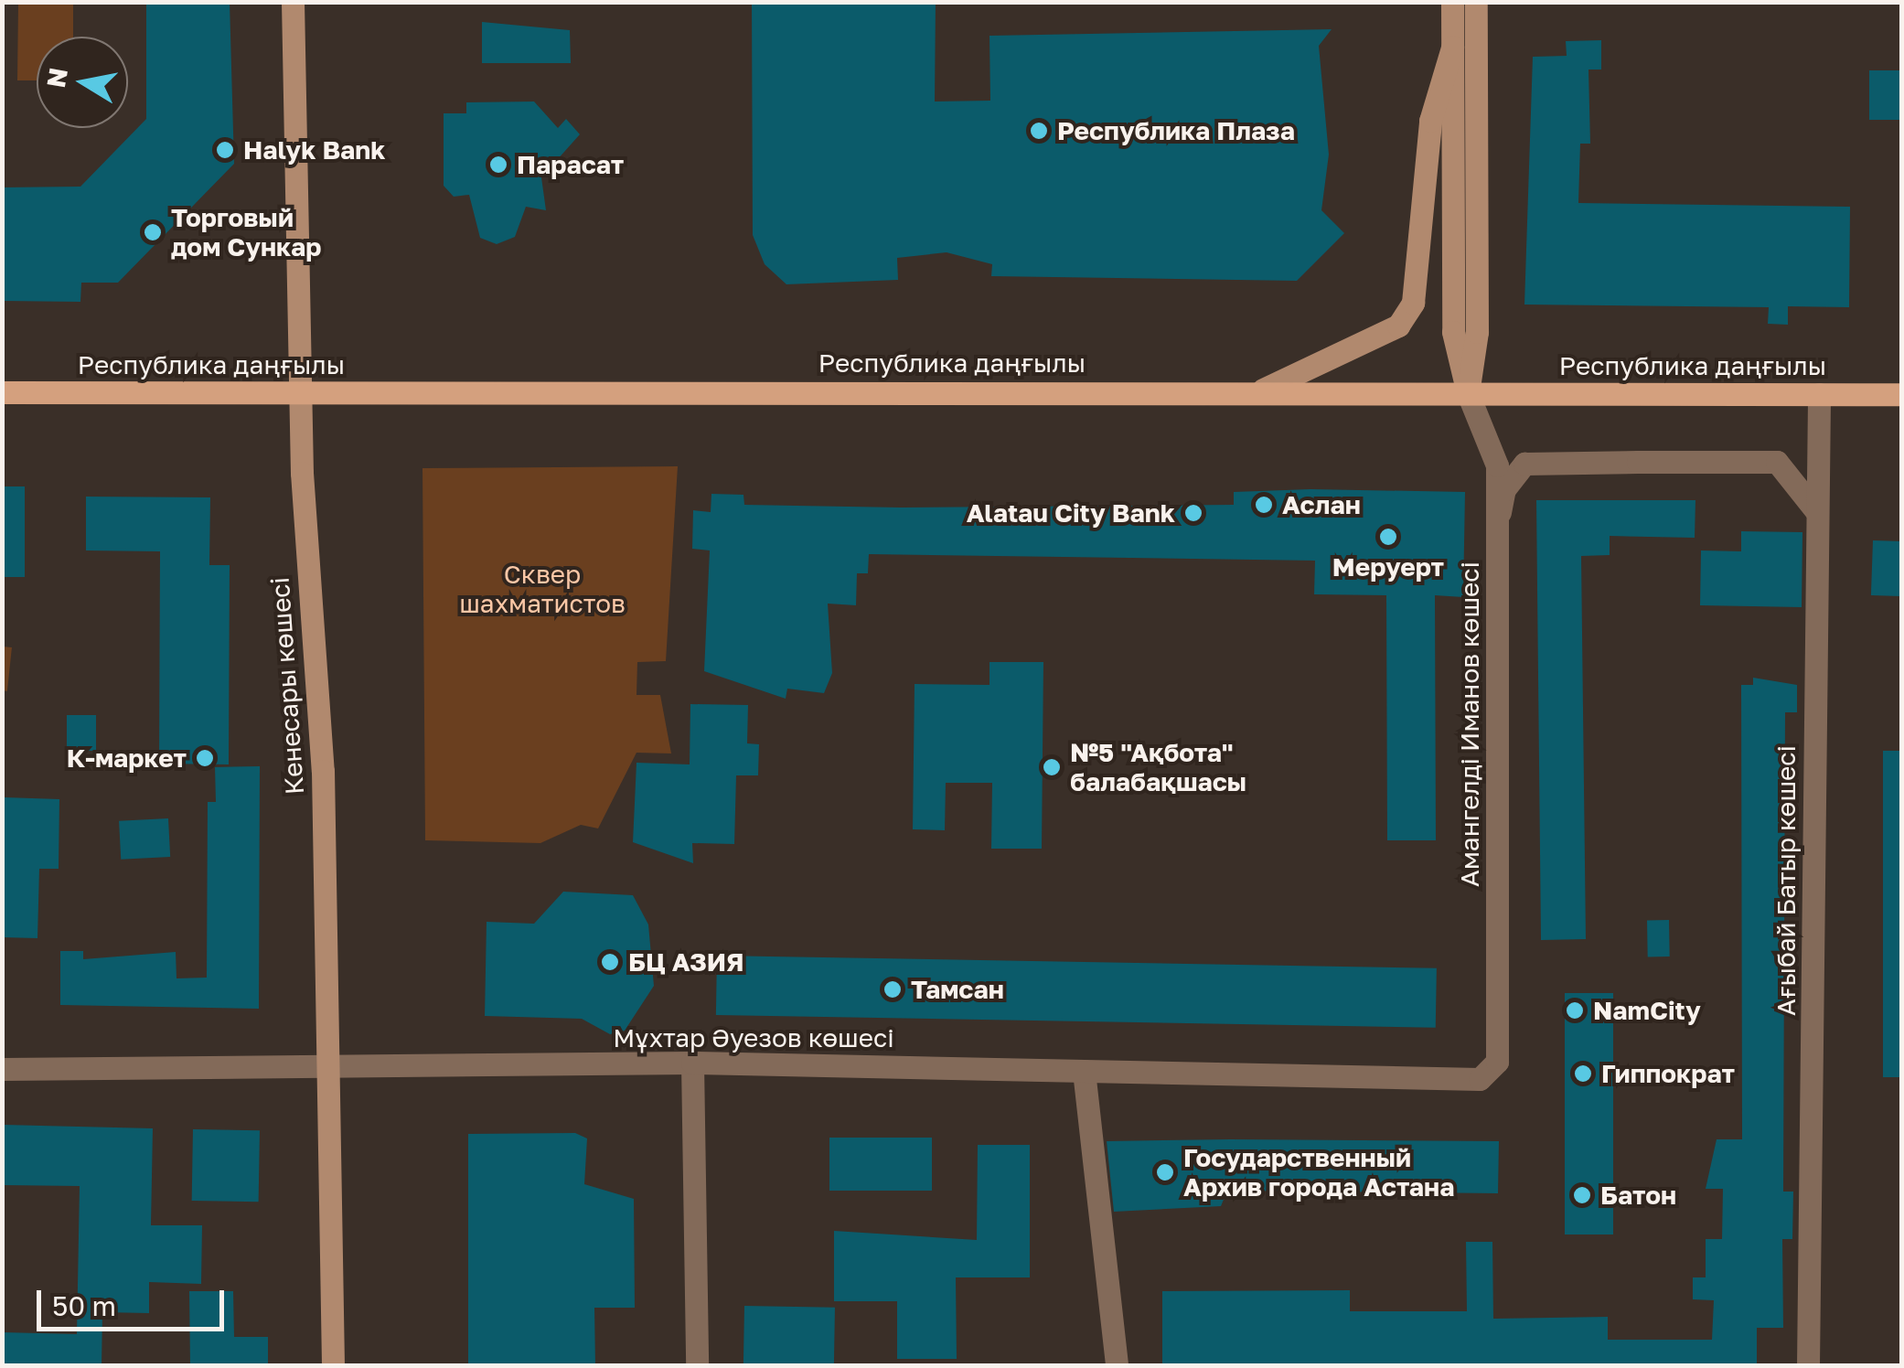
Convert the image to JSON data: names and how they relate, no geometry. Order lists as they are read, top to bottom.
{
  "streets": {
    "main road": ["Республика даңғылы", "Кенесары көшесі", "Амангелді Иманов көшесі"],
    "street": ["Ағыбай Батыр көшесі", "Мұхтар Әуезов көшесі"]
  },
  "crossings": [
    ["Республика даңғылы", "Кенесары көшесі"],
    ["Республика даңғылы", "Амангелді Иманов көшесі"],
    ["Республика даңғылы", "Ағыбай Батыр көшесі"],
    ["Кенесары көшесі", "Мұхтар Әуезов көшесі"],
    ["Амангелді Иманов көшесі", "Мұхтар Әуезов көшесі"]
  ],
  "parks": ["Сквер шахматистов"],
  "places": [
    "Республика Плаза",
    "Halyk Bank",
    "Парасат",
    "Торговый дом Сункар",
    "Аслан",
    "Alatau City Bank",
    "Меруерт",
    "К-маркет",
    "№5 \"Ақбота\" балабақшасы",
    "БЦ АЗИЯ",
    "Тамсан",
    "NamCity",
    "Гиппократ",
    "Государственный Архив города Астана",
    "Батон"
  ],
  "scale_bar": "50 m",
  "north": "left"
}
